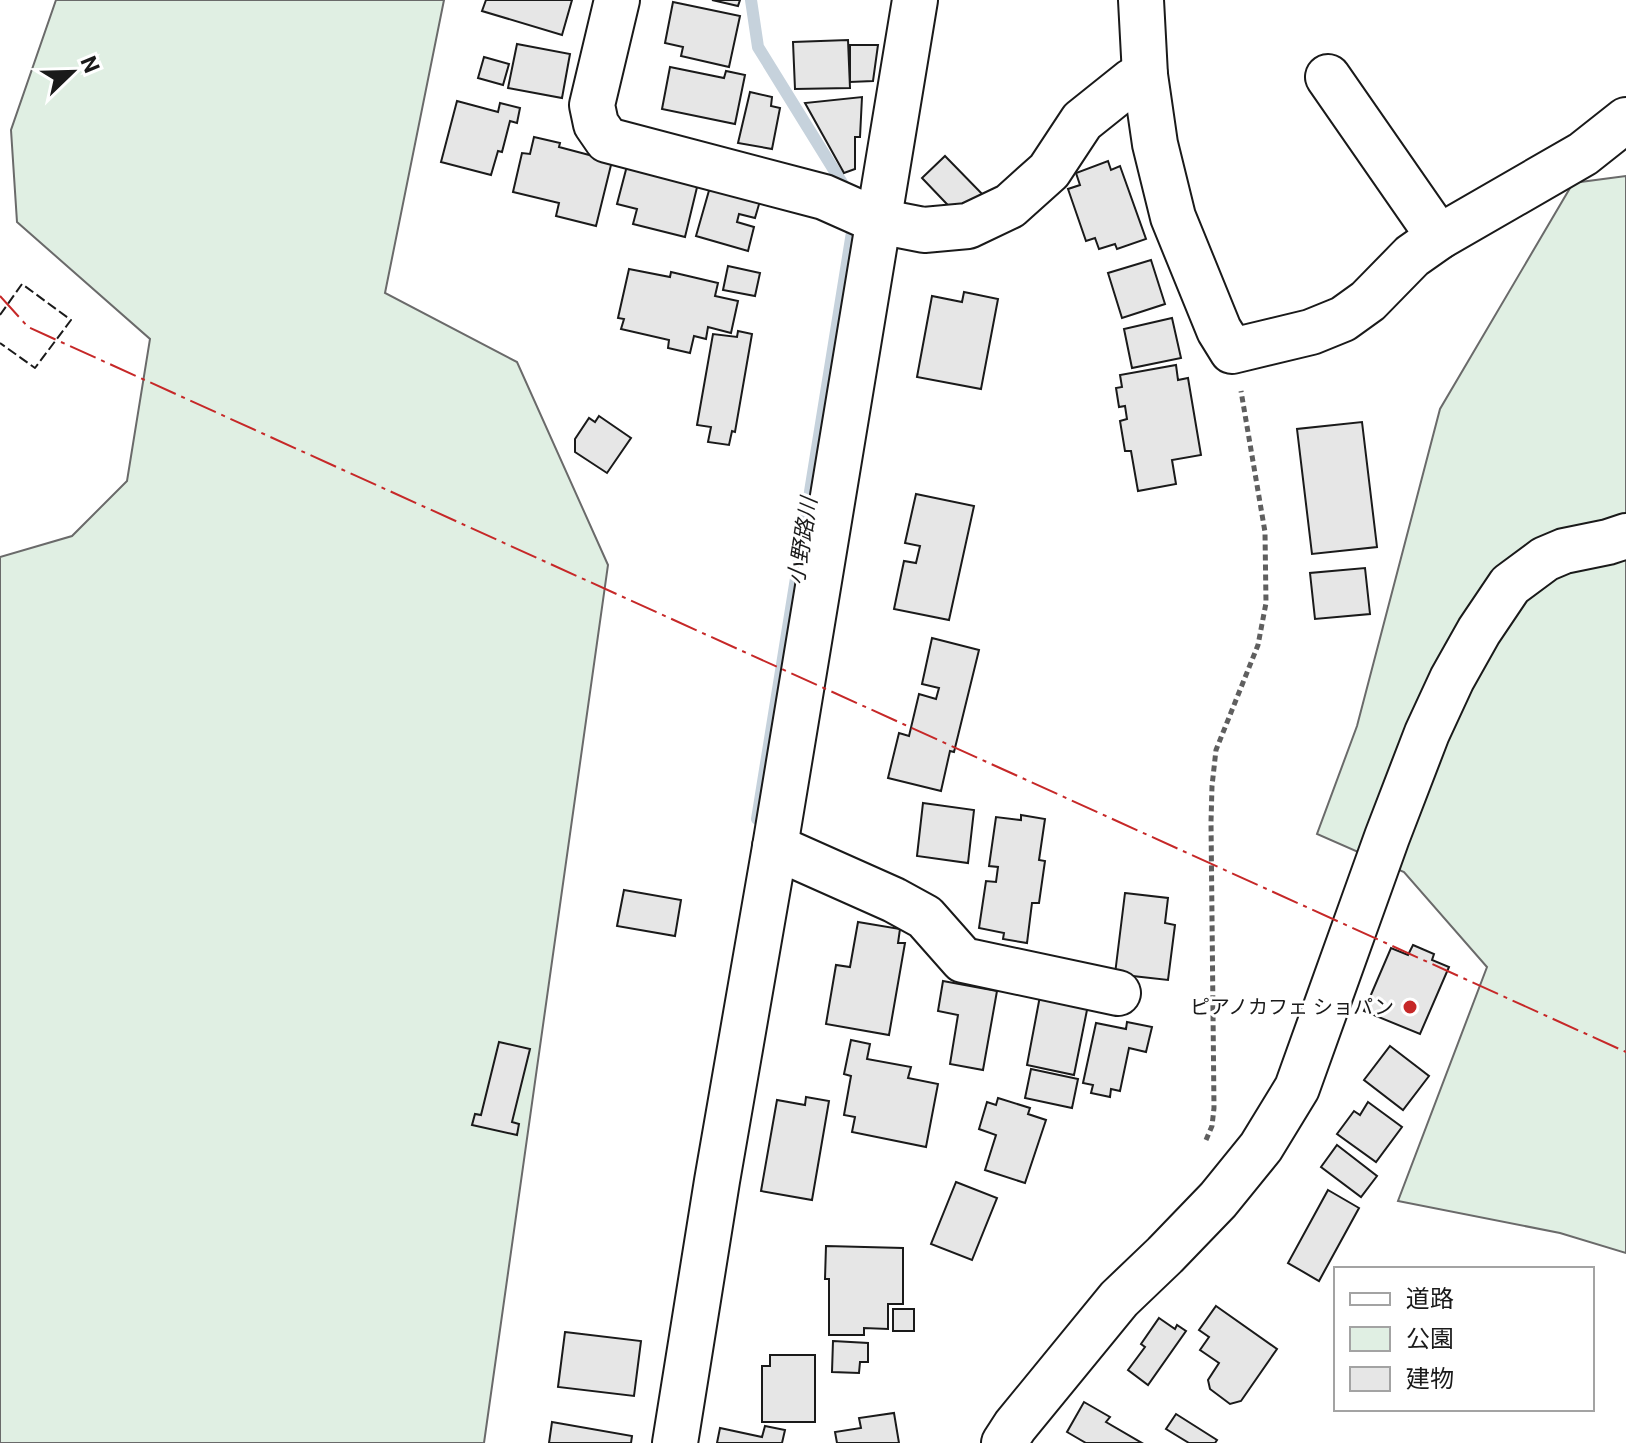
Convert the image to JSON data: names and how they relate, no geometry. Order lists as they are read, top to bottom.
{
  "water": ["小野路川"],
  "places": ["ピアノカフェ ショパン"],
  "legend": ["道路", "公園", "建物"],
  "north": "top right"
}
